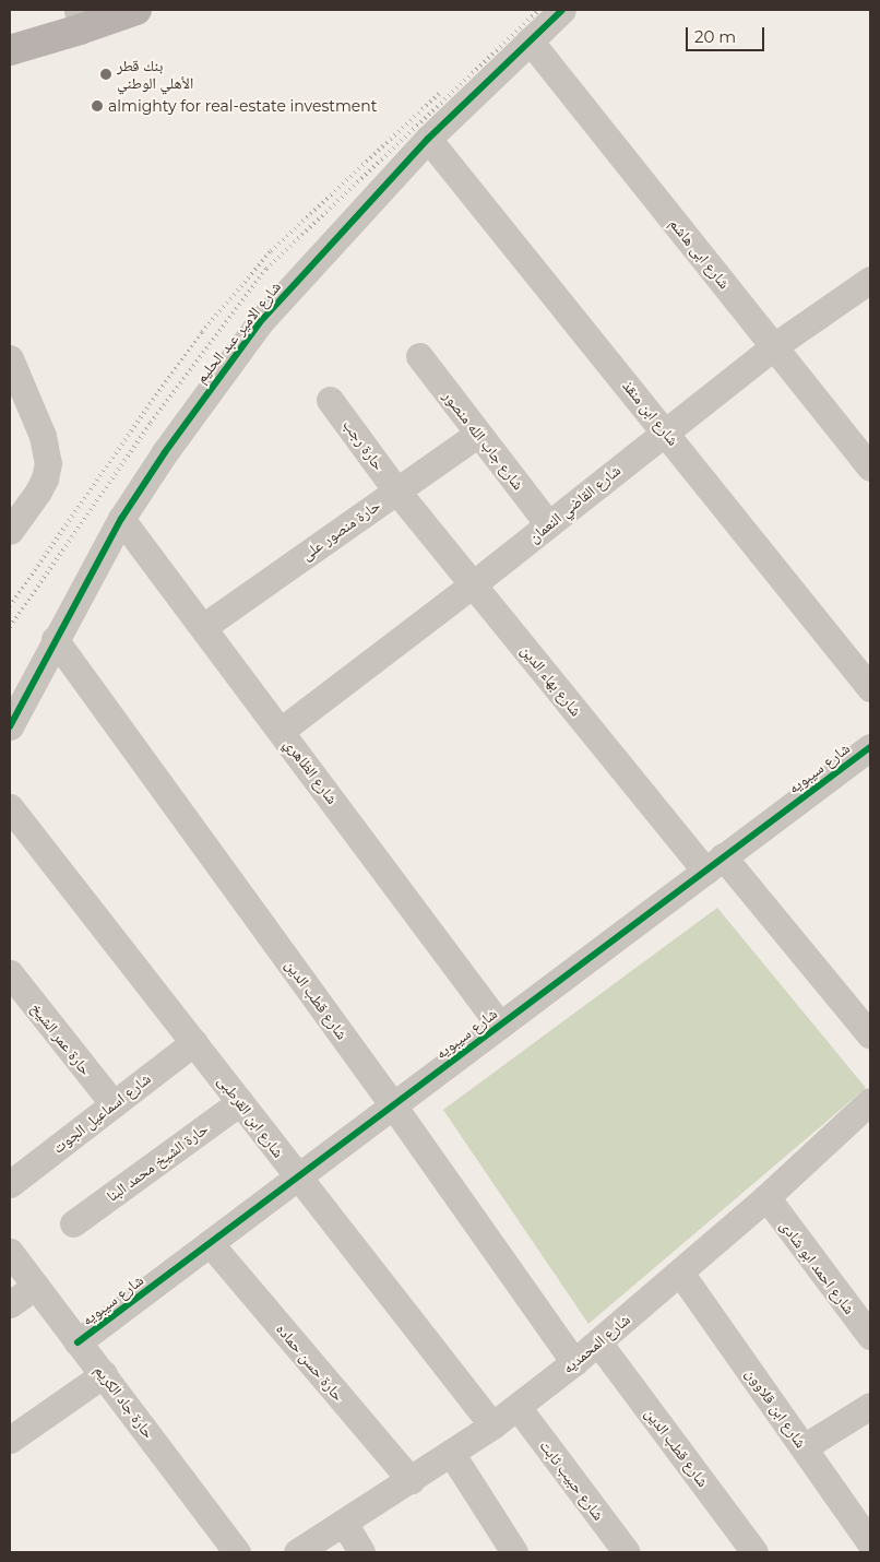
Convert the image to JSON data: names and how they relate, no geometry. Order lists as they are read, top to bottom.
{
  "streets": {
    "street": [
      "شارع ابى هاشم",
      "شارع الامير عبد الحليم",
      "شارع ابن منقذ",
      "شارع جاب الله منصور",
      "حارة رجب",
      "شارع القاضي النعمان",
      "حارة منصور على",
      "شارع بهاء الدين",
      "شارع سيبويه",
      "شارع الظاهري",
      "شارع قطب الدين",
      "حارة عمر الشيخ",
      "شارع اسماعيل الجوت",
      "شارع ابن القرطبى",
      "حارة الشيخ محمد البنا",
      "شارع احمد ابو شادى",
      "شارع المحمديه",
      "حارة حسن حماده",
      "حارة جاد الكريم",
      "شارع ابن قلاوون",
      "شارع حبيب ثابت"
    ]
  },
  "crossings": [
    ["شارع ابى هاشم", "شارع الامير عبد الحليم"],
    ["شارع ابى هاشم", "شارع القاضي النعمان"],
    ["شارع الامير عبد الحليم", "شارع ابن منقذ"],
    ["شارع الامير عبد الحليم", "شارع الظاهري"],
    ["شارع الامير عبد الحليم", "شارع قطب الدين"],
    ["شارع ابن منقذ", "شارع القاضي النعمان"],
    ["شارع جاب الله منصور", "شارع القاضي النعمان"],
    ["شارع جاب الله منصور", "حارة منصور على"],
    ["حارة رجب", "حارة منصور على"],
    ["حارة رجب", "شارع بهاء الدين"],
    ["شارع القاضي النعمان", "شارع بهاء الدين"],
    ["شارع القاضي النعمان", "شارع الظاهري"],
    ["حارة منصور على", "شارع بهاء الدين"],
    ["حارة منصور على", "شارع الظاهري"],
    ["شارع بهاء الدين", "شارع سيبويه"],
    ["شارع سيبويه", "شارع الظاهري"],
    ["شارع سيبويه", "شارع قطب الدين"],
    ["شارع سيبويه", "شارع ابن القرطبى"],
    ["شارع سيبويه", "حارة حسن حماده"],
    ["شارع سيبويه", "حارة جاد الكريم"],
    ["شارع قطب الدين", "شارع المحمديه"],
    ["حارة عمر الشيخ", "شارع اسماعيل الجوت"],
    ["شارع اسماعيل الجوت", "شارع ابن القرطبى"],
    ["شارع ابن القرطبى", "حارة الشيخ محمد البنا"],
    ["شارع ابن القرطبى", "شارع المحمديه"],
    ["شارع احمد ابو شادى", "شارع المحمديه"],
    ["شارع المحمديه", "حارة حسن حماده"],
    ["شارع المحمديه", "شارع ابن قلاوون"],
    ["شارع المحمديه", "شارع حبيب ثابت"]
  ],
  "places": ["بنك قطر الأهلي الوطني", "almighty for real-estate investment"],
  "scale_bar": "20 m"
}
